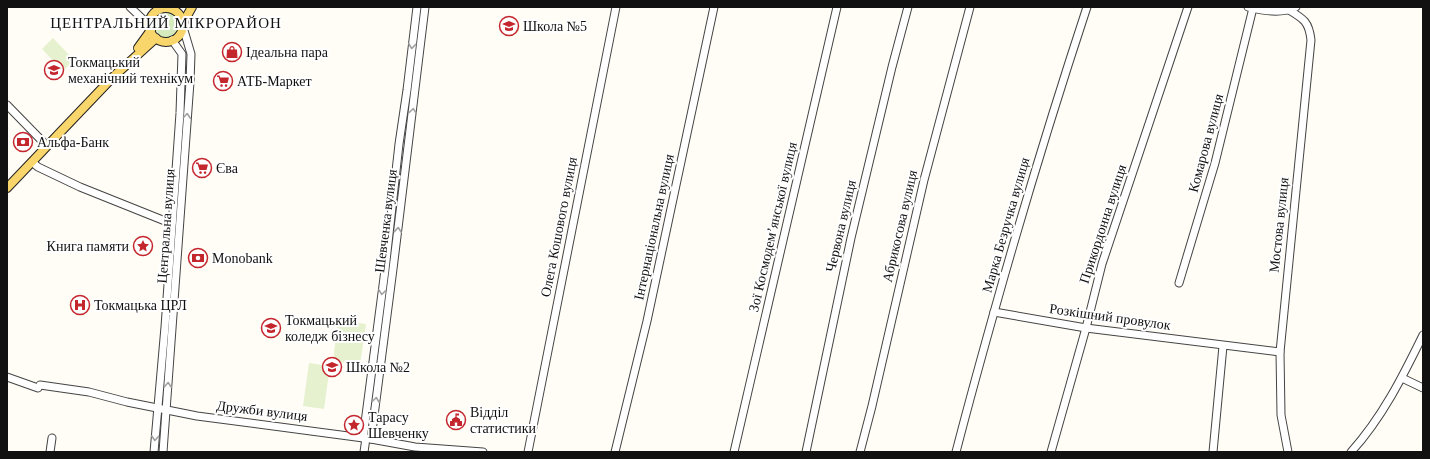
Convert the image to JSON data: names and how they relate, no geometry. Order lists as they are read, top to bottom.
{
  "streets": {
    "street": [
      "Комарова вулиця",
      "Шевченка вулиця",
      "Прикордонна вулиця",
      "Марка Безручка вулиця",
      "Мостова вулиця",
      "Центральна вулиця",
      "Червона вулиця",
      "Абрикосова вулиця",
      "Олега Кошового вулиця",
      "Інтернаціональна вулиця",
      "Зої Космодем’янської вулиця",
      "Розкішний провулок",
      "Дружби вулиця"
    ]
  },
  "crossings": [
    ["Шевченка вулиця", "Дружби вулиця"],
    ["Прикордонна вулиця", "Розкішний провулок"],
    ["Марка Безручка вулиця", "Розкішний провулок"],
    ["Мостова вулиця", "Розкішний провулок"],
    ["Центральна вулиця", "Дружби вулиця"]
  ],
  "districts": ["ЦЕНТРАЛЬНИЙ МІКРОРАЙОН"],
  "places": {
    "school or university": [
      "Школа №5",
      "Токмацький механічний технікум",
      "Токмацький коледж бізнесу",
      "Школа №2"
    ],
    "shop": ["Ідеальна пара"],
    "supermarket": ["АТБ-Маркет", "Єва"],
    "bank": ["Альфа-Банк", "Monobank"],
    "place": ["Книга памяти", "Тарасу Шевченку"],
    "hospital": ["Токмацька ЦРЛ"],
    "public building": ["Відділ статистики"]
  }
}
